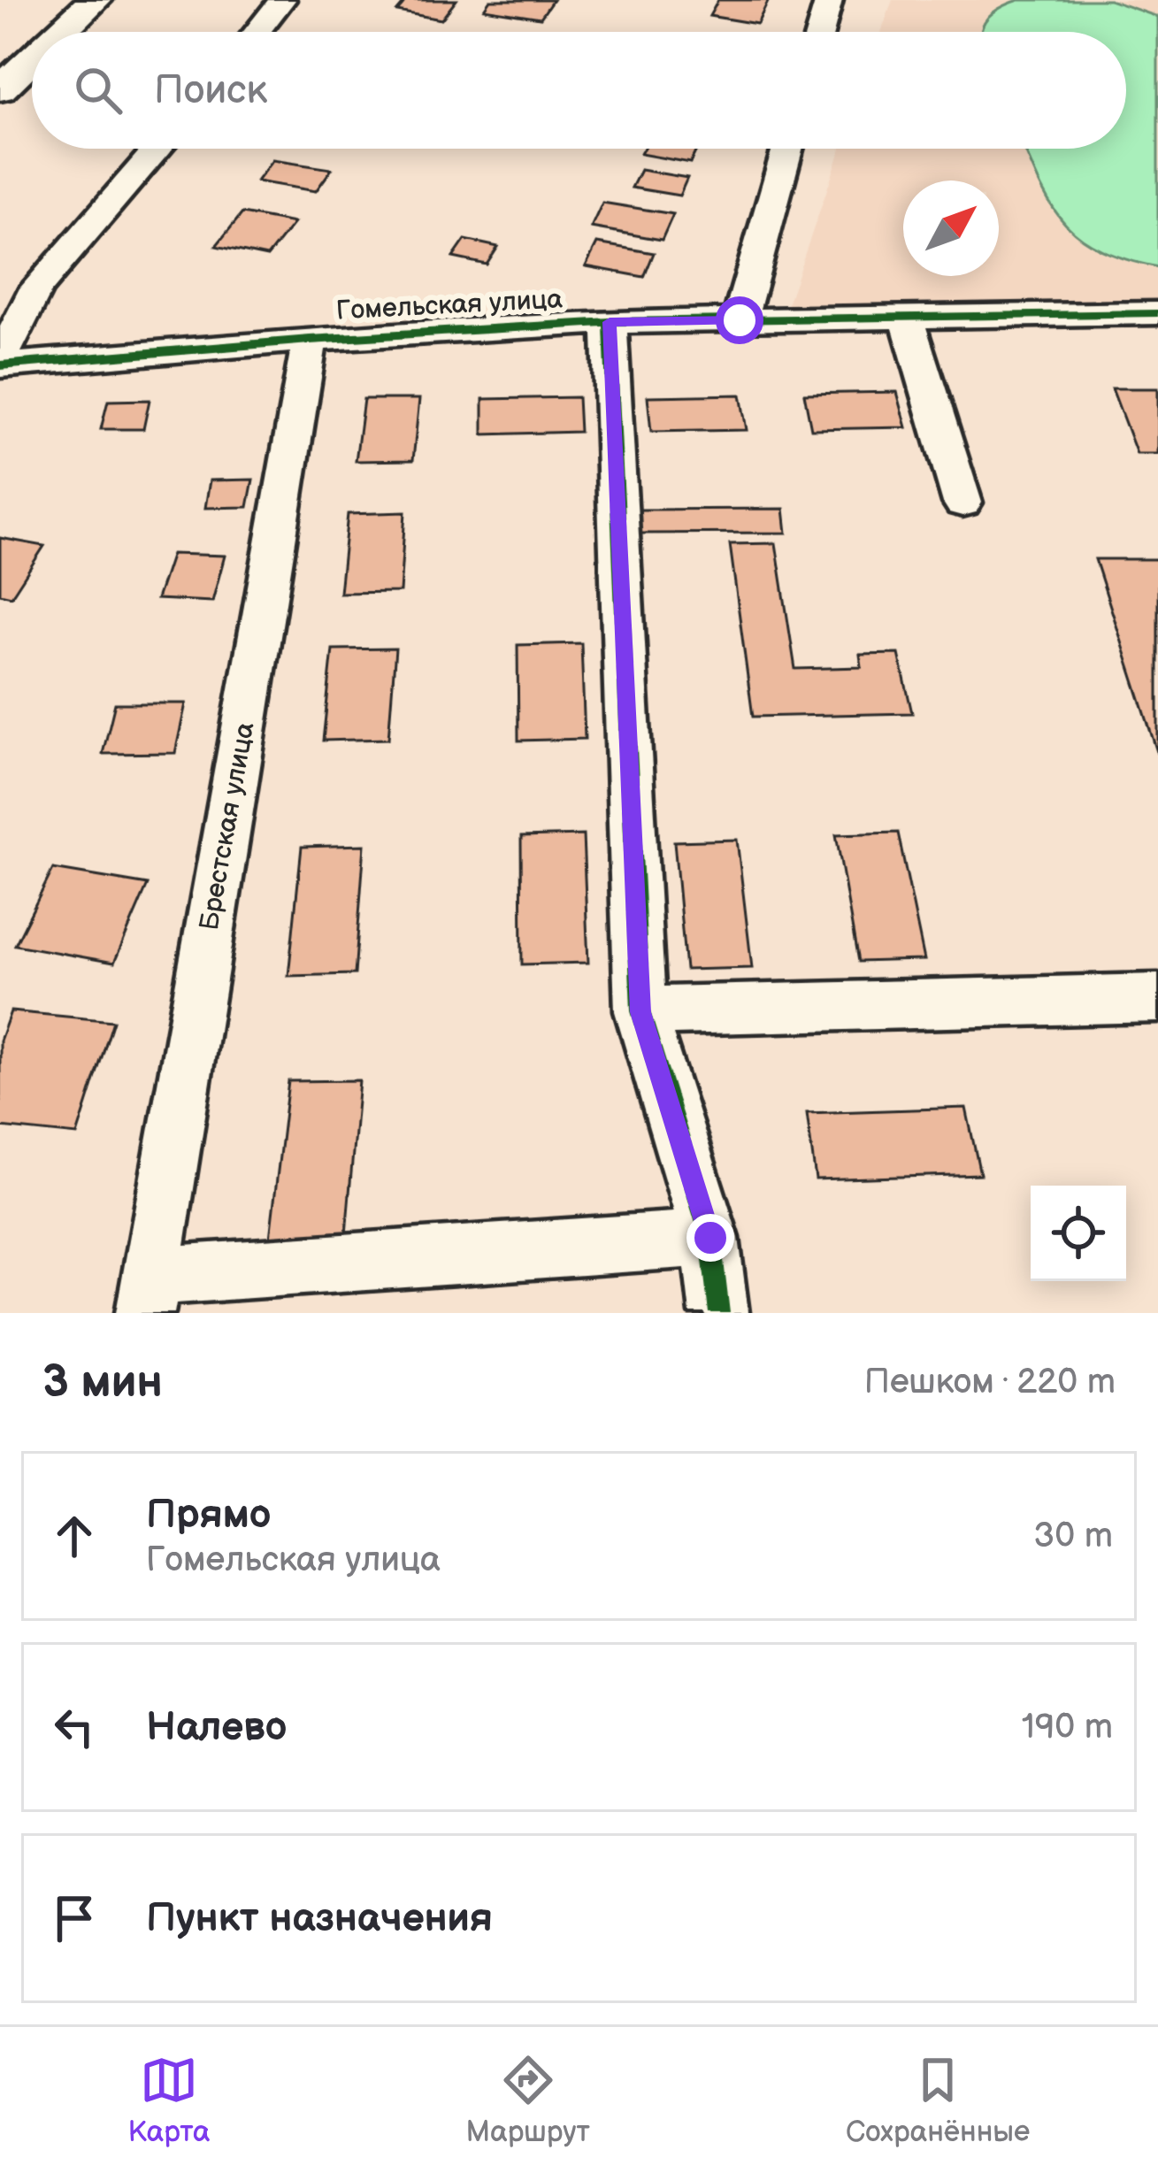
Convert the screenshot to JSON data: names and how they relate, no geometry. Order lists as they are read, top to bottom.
{
  "streets": {
    "street": ["Гомельская улица", "Брестская улица"]
  },
  "crossings": [
    ["Гомельская улица", "Брестская улица"]
  ],
  "north": "top right",
  "page": {
    "search": "Поиск",
    "heading": ["3 мин", "Пешком · 220 m"],
    "list": [
      ["Прямо", "Гомельская улица", "30 m"],
      ["Налево", "190 m"],
      "Пункт назначения"
    ],
    "nav": ["Карта", "Маршрут", "Сохранённые"]
  }
}
